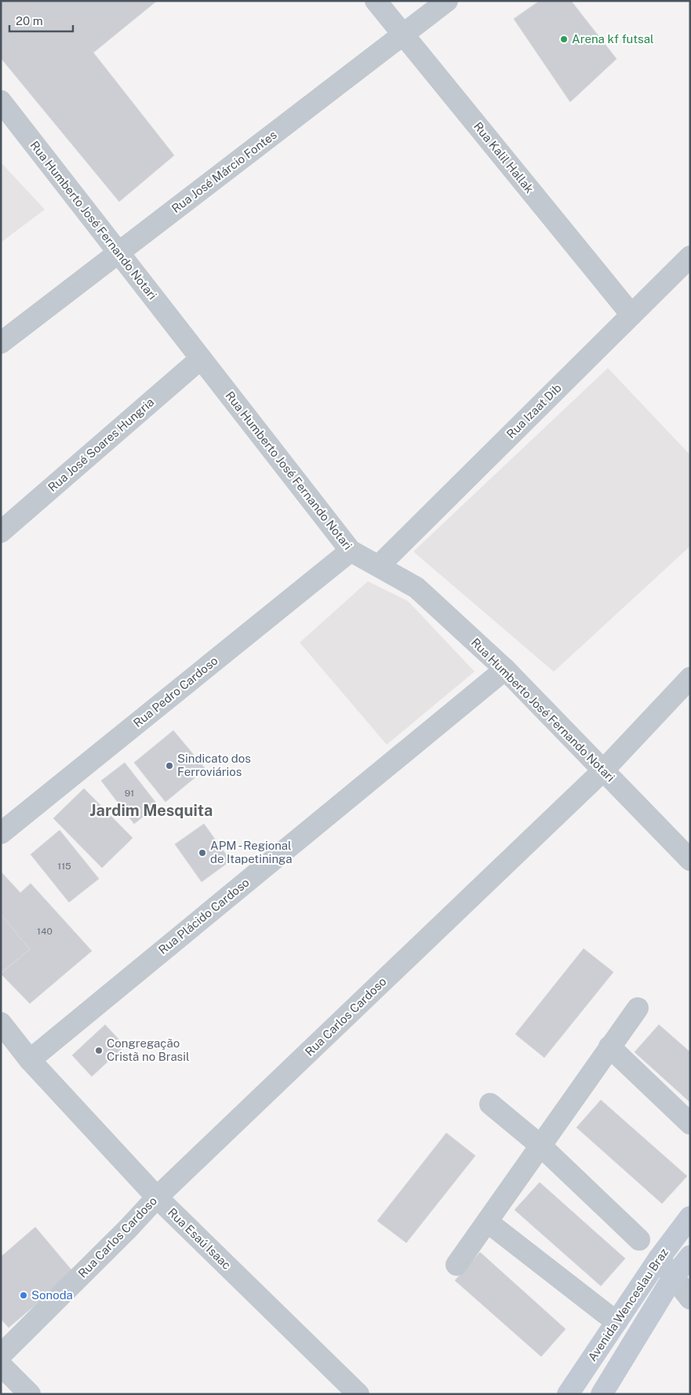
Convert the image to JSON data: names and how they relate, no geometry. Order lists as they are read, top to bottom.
{
  "streets": {
    "main road": ["Avenida Wenceslau Braz"],
    "street": [
      "Rua Kalil Hallak",
      "Rua José Márcio Fontes",
      "Rua Humberto José Fernando Notari",
      "Rua Izaat Dib",
      "Rua José Soares Hungria",
      "Rua Pedro Cardoso",
      "Rua Plácido Cardoso",
      "Rua Carlos Cardoso",
      "Rua Esaú Isaac"
    ]
  },
  "crossings": [
    ["Rua Kalil Hallak", "Rua José Márcio Fontes"],
    ["Rua Kalil Hallak", "Rua Izaat Dib"],
    ["Rua José Márcio Fontes", "Rua Humberto José Fernando Notari"],
    ["Rua Humberto José Fernando Notari", "Rua Izaat Dib"],
    ["Rua Humberto José Fernando Notari", "Rua José Soares Hungria"],
    ["Rua Humberto José Fernando Notari", "Rua Pedro Cardoso"],
    ["Rua Humberto José Fernando Notari", "Rua Plácido Cardoso"],
    ["Rua Humberto José Fernando Notari", "Rua Carlos Cardoso"],
    ["Rua Plácido Cardoso", "Rua Esaú Isaac"],
    ["Rua Carlos Cardoso", "Rua Esaú Isaac"]
  ],
  "districts": ["Jardim Mesquita"],
  "places": [
    "Arena kf futsal",
    "Sindicato dos Ferroviários",
    "APM - Regional de Itapetininga",
    "Congregação Cristã no Brasil",
    "Sonoda"
  ],
  "house_numbers": ["91", "115", "140"],
  "scale_bar": "20 m"
}
